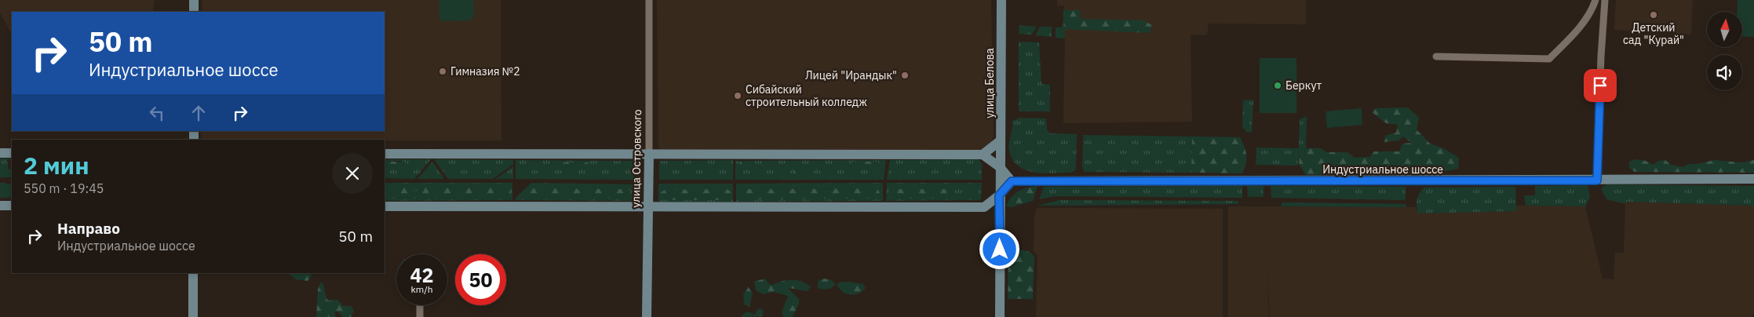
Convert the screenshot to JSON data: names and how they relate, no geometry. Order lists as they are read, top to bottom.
{
  "streets": {
    "main road": ["улица Белова", "улица Островского", "Индустриальное шоссе"]
  },
  "places": [
    "Детский сад \"Курай\"",
    "Гимназия №2",
    "Лицей \"Ирандык\"",
    "Беркут",
    "Сибайский строительный колледж"
  ],
  "north": "top",
  "page": {
    "turn": ["50 m", "Индустриальное шоссе"],
    "heading": ["2 мин", "550 m · 19:45"],
    "list": [
      {
        "name": "Направо",
        "note": "Индустриальное шоссе",
        "value": "50 m"
      }
    ],
    "speed": "42 km/h",
    "limit": "50"
  }
}
